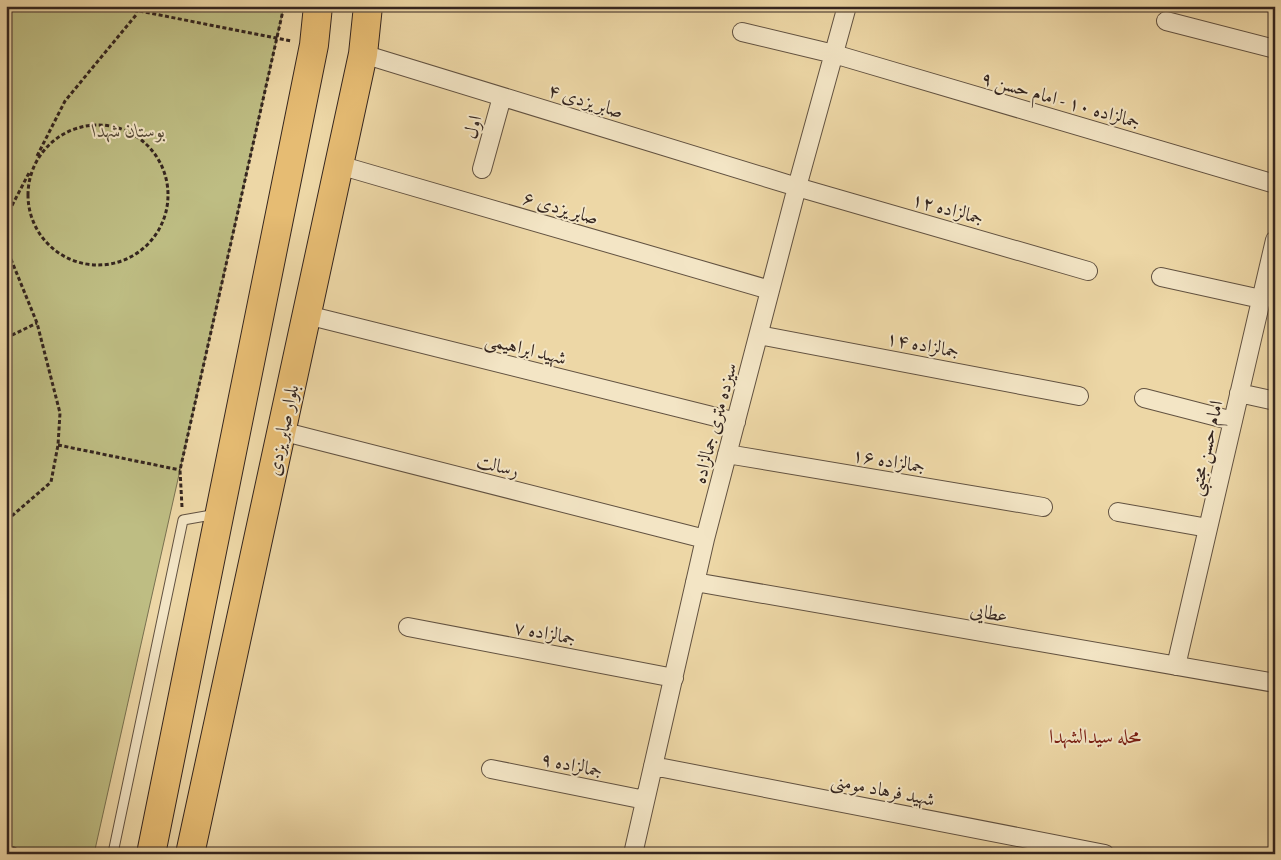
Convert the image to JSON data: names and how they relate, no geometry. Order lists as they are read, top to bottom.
{
  "streets": {
    "main road": ["بلوار صابر یزدی"],
    "street": [
      "جمالزاده ۱۰ - امام حسن ۹",
      "صابر یزدی ۴",
      "اول",
      "صابر یزدی ۶",
      "جمالزاده ۱۲",
      "جمالزاده ۱۴",
      "شهید ابراهیمی",
      "سیزده متری جمالزاده",
      "امام حسن مجتبی",
      "جمالزاده ۱۶",
      "رسالت",
      "عطایی",
      "جمالزاده ۷",
      "جمالزاده ۹",
      "شهید فرهاد مومنی"
    ]
  },
  "crossings": [
    ["جمالزاده ۱۰ - امام حسن ۹", "سیزده متری جمالزاده"],
    ["صابر یزدی ۴", "اول"],
    ["صابر یزدی ۴", "جمالزاده ۱۲"],
    ["صابر یزدی ۴", "سیزده متری جمالزاده"],
    ["صابر یزدی ۴", "بلوار صابر یزدی"],
    ["صابر یزدی ۶", "سیزده متری جمالزاده"],
    ["صابر یزدی ۶", "بلوار صابر یزدی"],
    ["جمالزاده ۱۲", "سیزده متری جمالزاده"],
    ["جمالزاده ۱۴", "سیزده متری جمالزاده"],
    ["شهید ابراهیمی", "سیزده متری جمالزاده"],
    ["شهید ابراهیمی", "بلوار صابر یزدی"],
    ["سیزده متری جمالزاده", "جمالزاده ۱۶"],
    ["سیزده متری جمالزاده", "رسالت"],
    ["سیزده متری جمالزاده", "عطایی"],
    ["سیزده متری جمالزاده", "جمالزاده ۷"],
    ["سیزده متری جمالزاده", "جمالزاده ۹"],
    ["سیزده متری جمالزاده", "شهید فرهاد مومنی"],
    ["بلوار صابر یزدی", "رسالت"],
    ["امام حسن مجتبی", "عطایی"]
  ],
  "districts": ["محله سیدالشهدا"],
  "parks": ["بوستان شهدا"]
}
